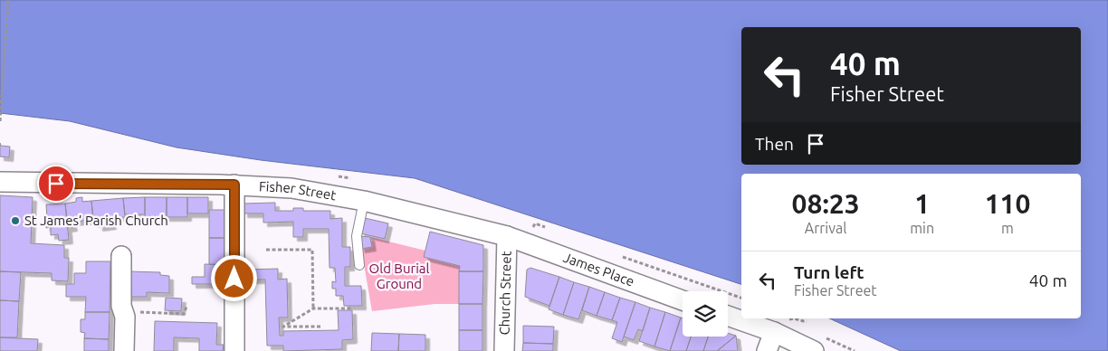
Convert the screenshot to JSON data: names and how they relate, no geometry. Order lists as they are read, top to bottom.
{
  "streets": {
    "street": ["Fisher Street", "James Place", "Church Street"]
  },
  "crossings": [
    ["Fisher Street", "James Place"],
    ["Fisher Street", "Church Street"],
    ["James Place", "Church Street"]
  ],
  "parks": ["Old Burial Ground"],
  "places": ["St James’ Parish Church"],
  "page": {
    "turn": ["40 m", "Fisher Street"],
    "then": "Then",
    "eta": [
      "08:23",
      "Arrival",
      "1",
      "min",
      "110",
      "m"
    ],
    "list": [
      {
        "name": "Turn left",
        "note": "Fisher Street",
        "value": "40 m"
      }
    ]
  }
}
